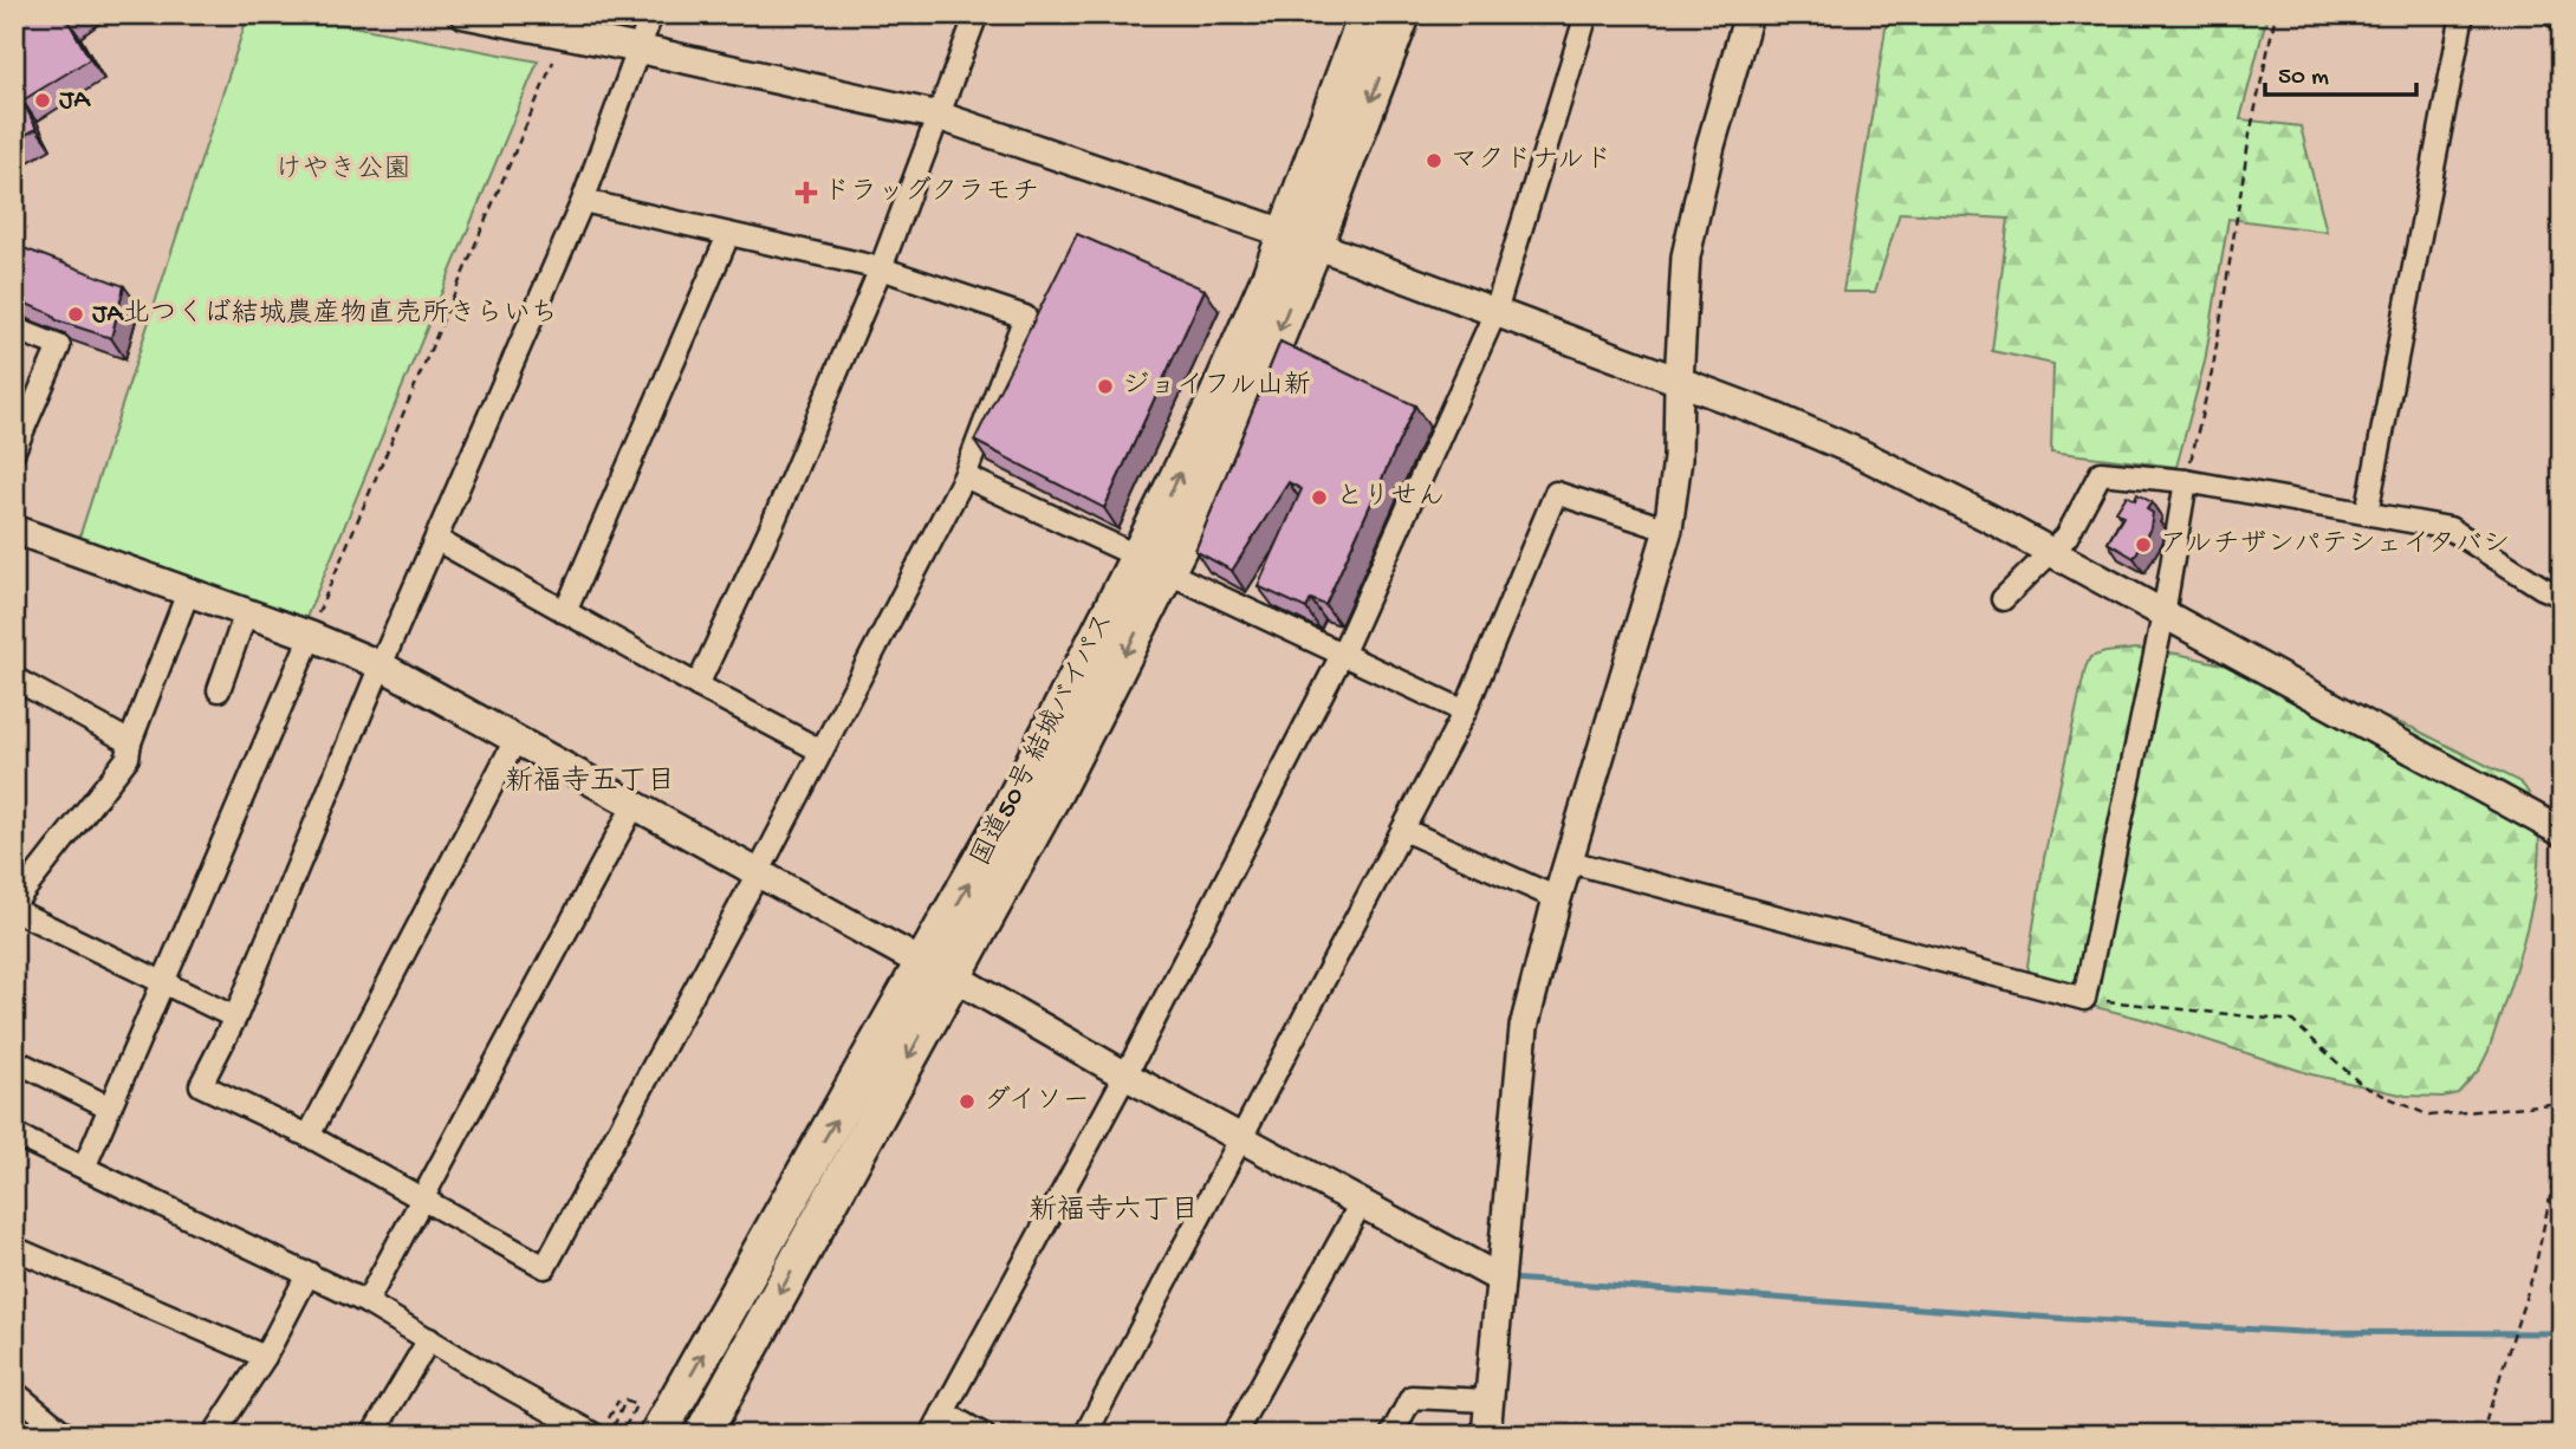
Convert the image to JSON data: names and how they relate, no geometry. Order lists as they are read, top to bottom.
{
  "streets": {
    "highway": ["国道50号 結城バイパス"]
  },
  "districts": ["新福寺五丁目", "新福寺六丁目"],
  "parks": ["けやき公園"],
  "places": {
    "other": [
      "JA",
      "マクドナルド",
      "JA北つくば結城農産物直売所きらいち",
      "ジョイフル山新",
      "とりせん",
      "アルチザンパテシェイタバシ",
      "ダイソー"
    ],
    "health": ["ドラッグクラモチ"]
  },
  "scale_bar": "50 m"
}
